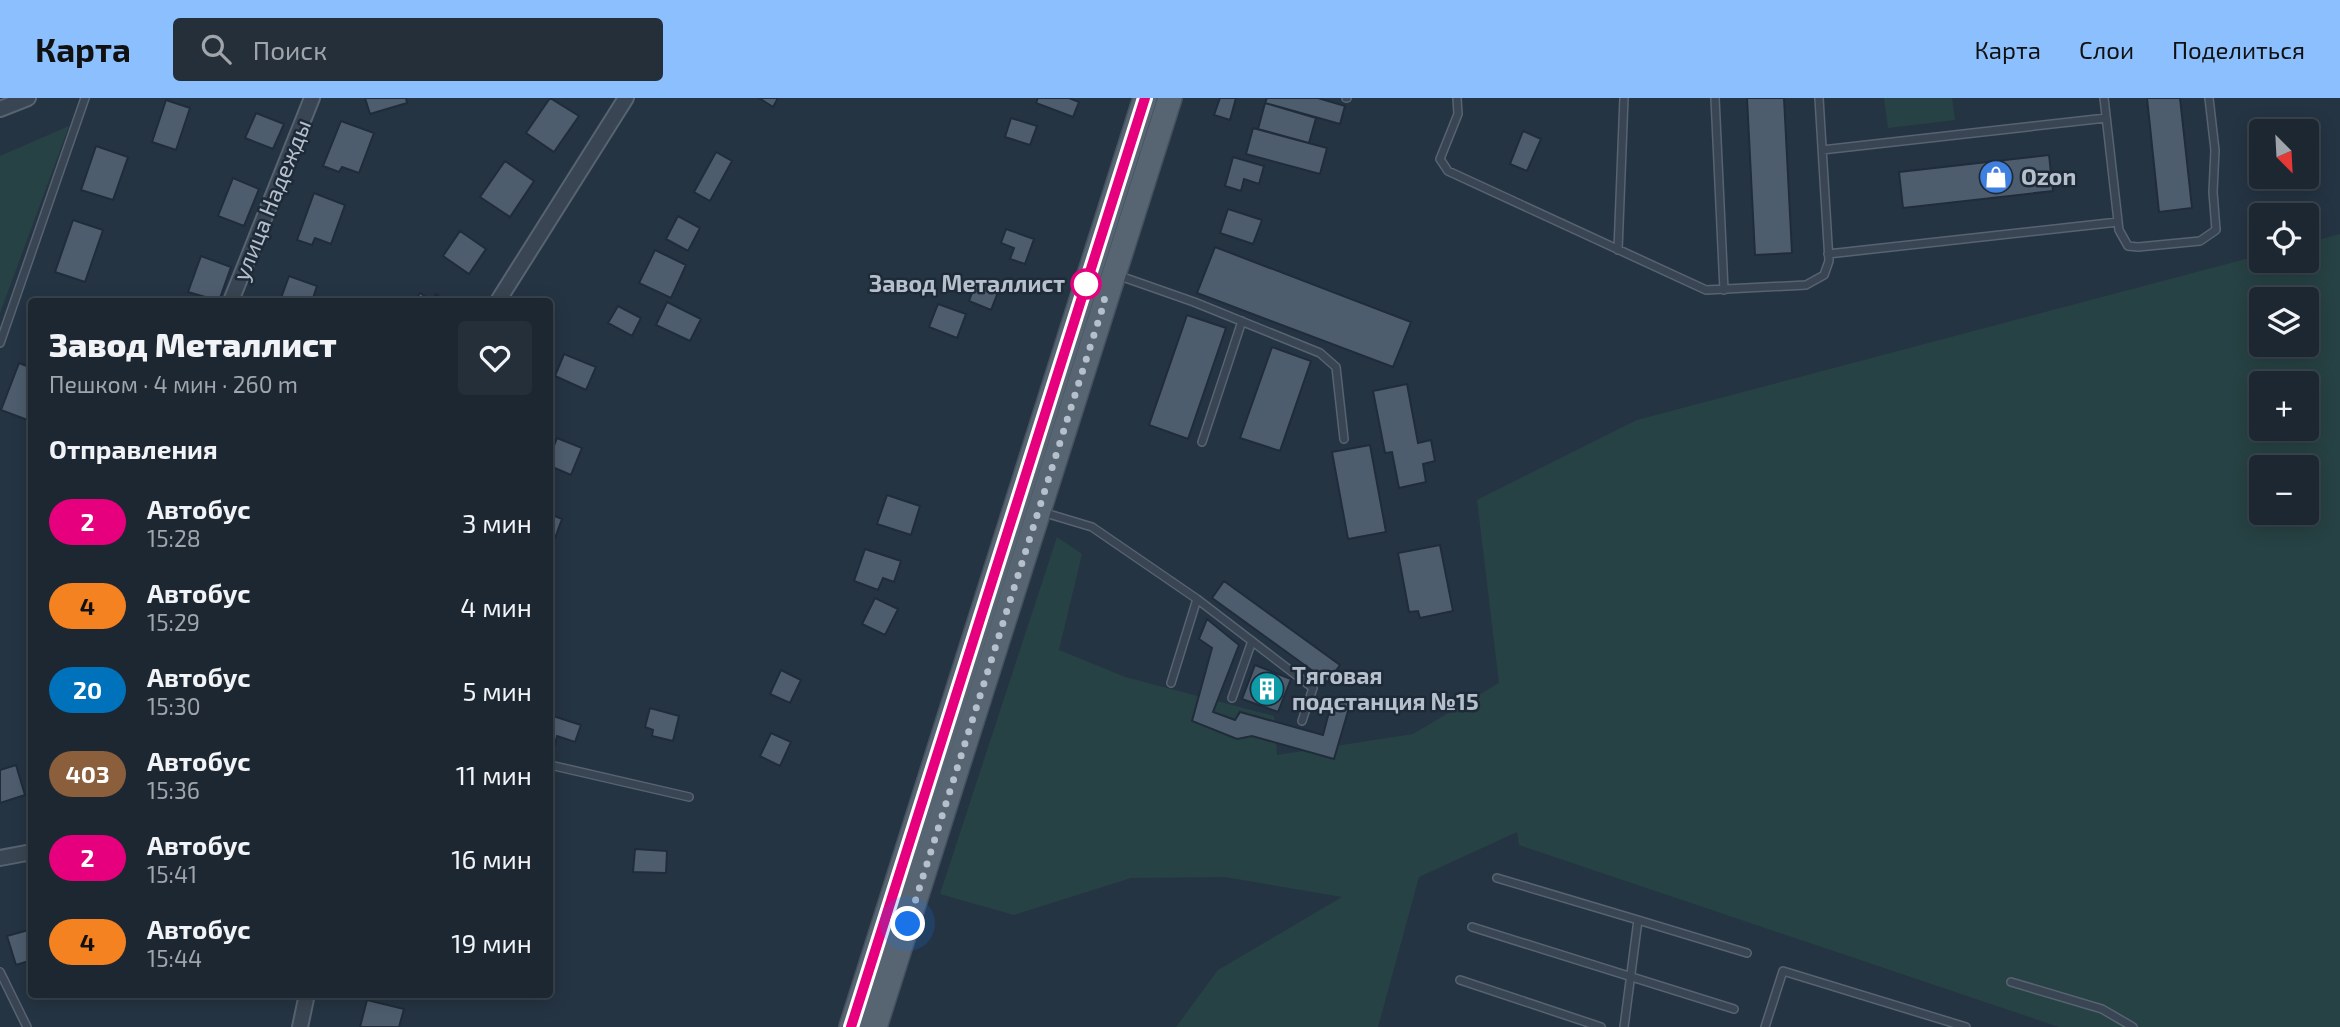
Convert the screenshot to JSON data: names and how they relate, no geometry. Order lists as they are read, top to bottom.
{
  "streets": {
    "street": ["улица Надежды"]
  },
  "places": {
    "shop": ["Ozon"],
    "other": ["Завод Металлист"],
    "building": ["Тяговая подстанция №15"]
  },
  "lines": ["bus line 2"],
  "north": "bottom right",
  "page": {
    "header": "Карта",
    "search": "Поиск",
    "nav": ["Карта", "Слои", "Поделиться"],
    "map_buttons": ["+", "−"],
    "heading": [
      ["Завод Металлист", "Пешком · 4 мин · 260 m"],
      "Отправления"
    ],
    "list": [
      {
        "mark": "2",
        "name": "Автобус",
        "note": "15:28",
        "value": "3 мин"
      },
      {
        "mark": "4",
        "name": "Автобус",
        "note": "15:29",
        "value": "4 мин"
      },
      {
        "mark": "20",
        "name": "Автобус",
        "note": "15:30",
        "value": "5 мин"
      },
      {
        "mark": "403",
        "name": "Автобус",
        "note": "15:36",
        "value": "11 мин"
      },
      {
        "mark": "2",
        "name": "Автобус",
        "note": "15:41",
        "value": "16 мин"
      },
      {
        "mark": "4",
        "name": "Автобус",
        "note": "15:44",
        "value": "19 мин"
      }
    ]
  }
}
